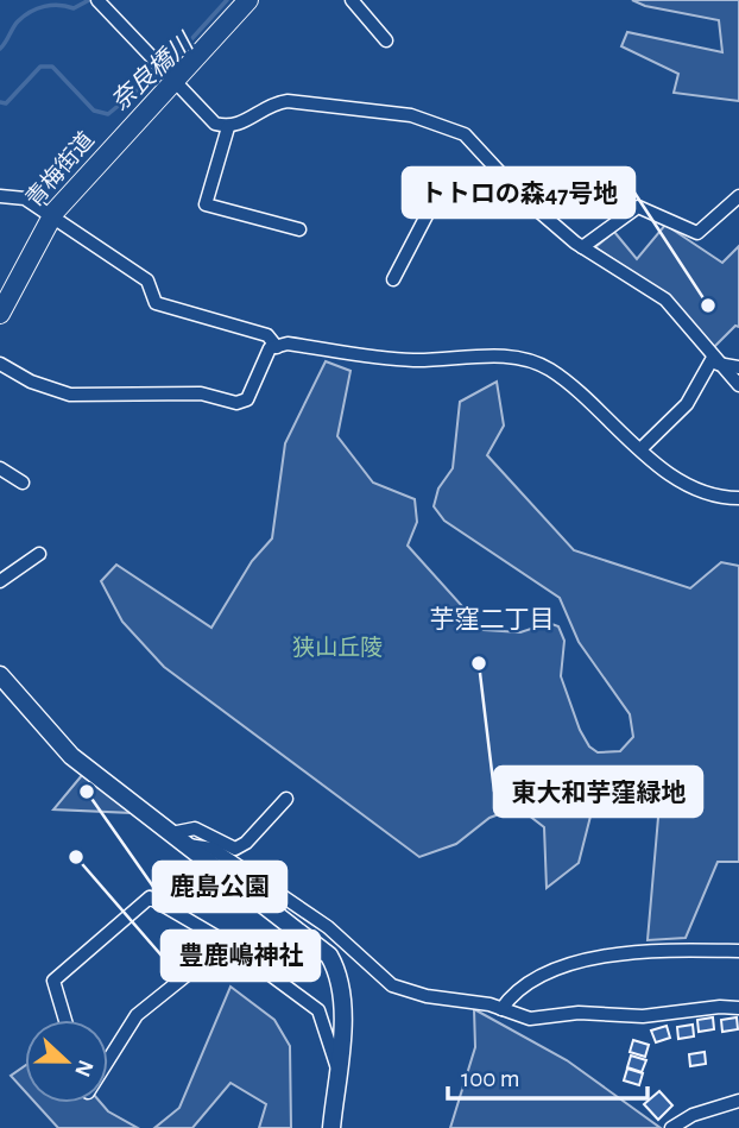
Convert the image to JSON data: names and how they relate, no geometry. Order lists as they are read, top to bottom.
{
  "streets": {
    "main road": ["青梅街道"]
  },
  "districts": ["芋窪二丁目"],
  "water": ["奈良橋川"],
  "parks": ["狭山丘陵"],
  "places": [
    "トトロの森47号地",
    "東大和芋窪緑地",
    "鹿島公園",
    "豊鹿嶋神社"
  ],
  "scale_bar": "100 m",
  "north": "right"
}
